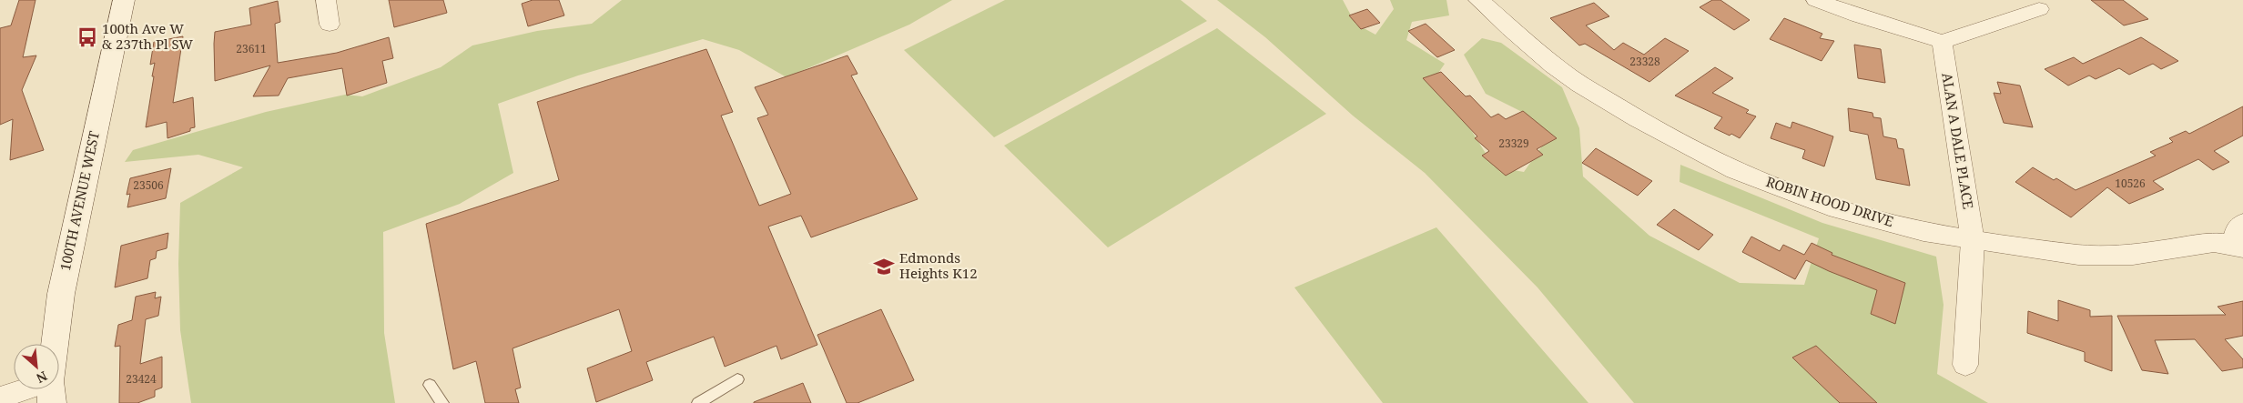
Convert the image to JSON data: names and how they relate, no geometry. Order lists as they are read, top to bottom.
{
  "streets": {
    "street": ["ALAN A DALE PLACE", "100TH AVENUE WEST", "ROBIN HOOD DRIVE"]
  },
  "crossings": [
    ["ALAN A DALE PLACE", "ROBIN HOOD DRIVE"]
  ],
  "places": {
    "bus stop": ["100th Ave W & 237th Pl SW"],
    "school or university": ["Edmonds Heights K12"]
  },
  "house_numbers": [
    "23611",
    "23328",
    "23329",
    "10526",
    "23506",
    "23424"
  ],
  "north": "bottom right"
}
